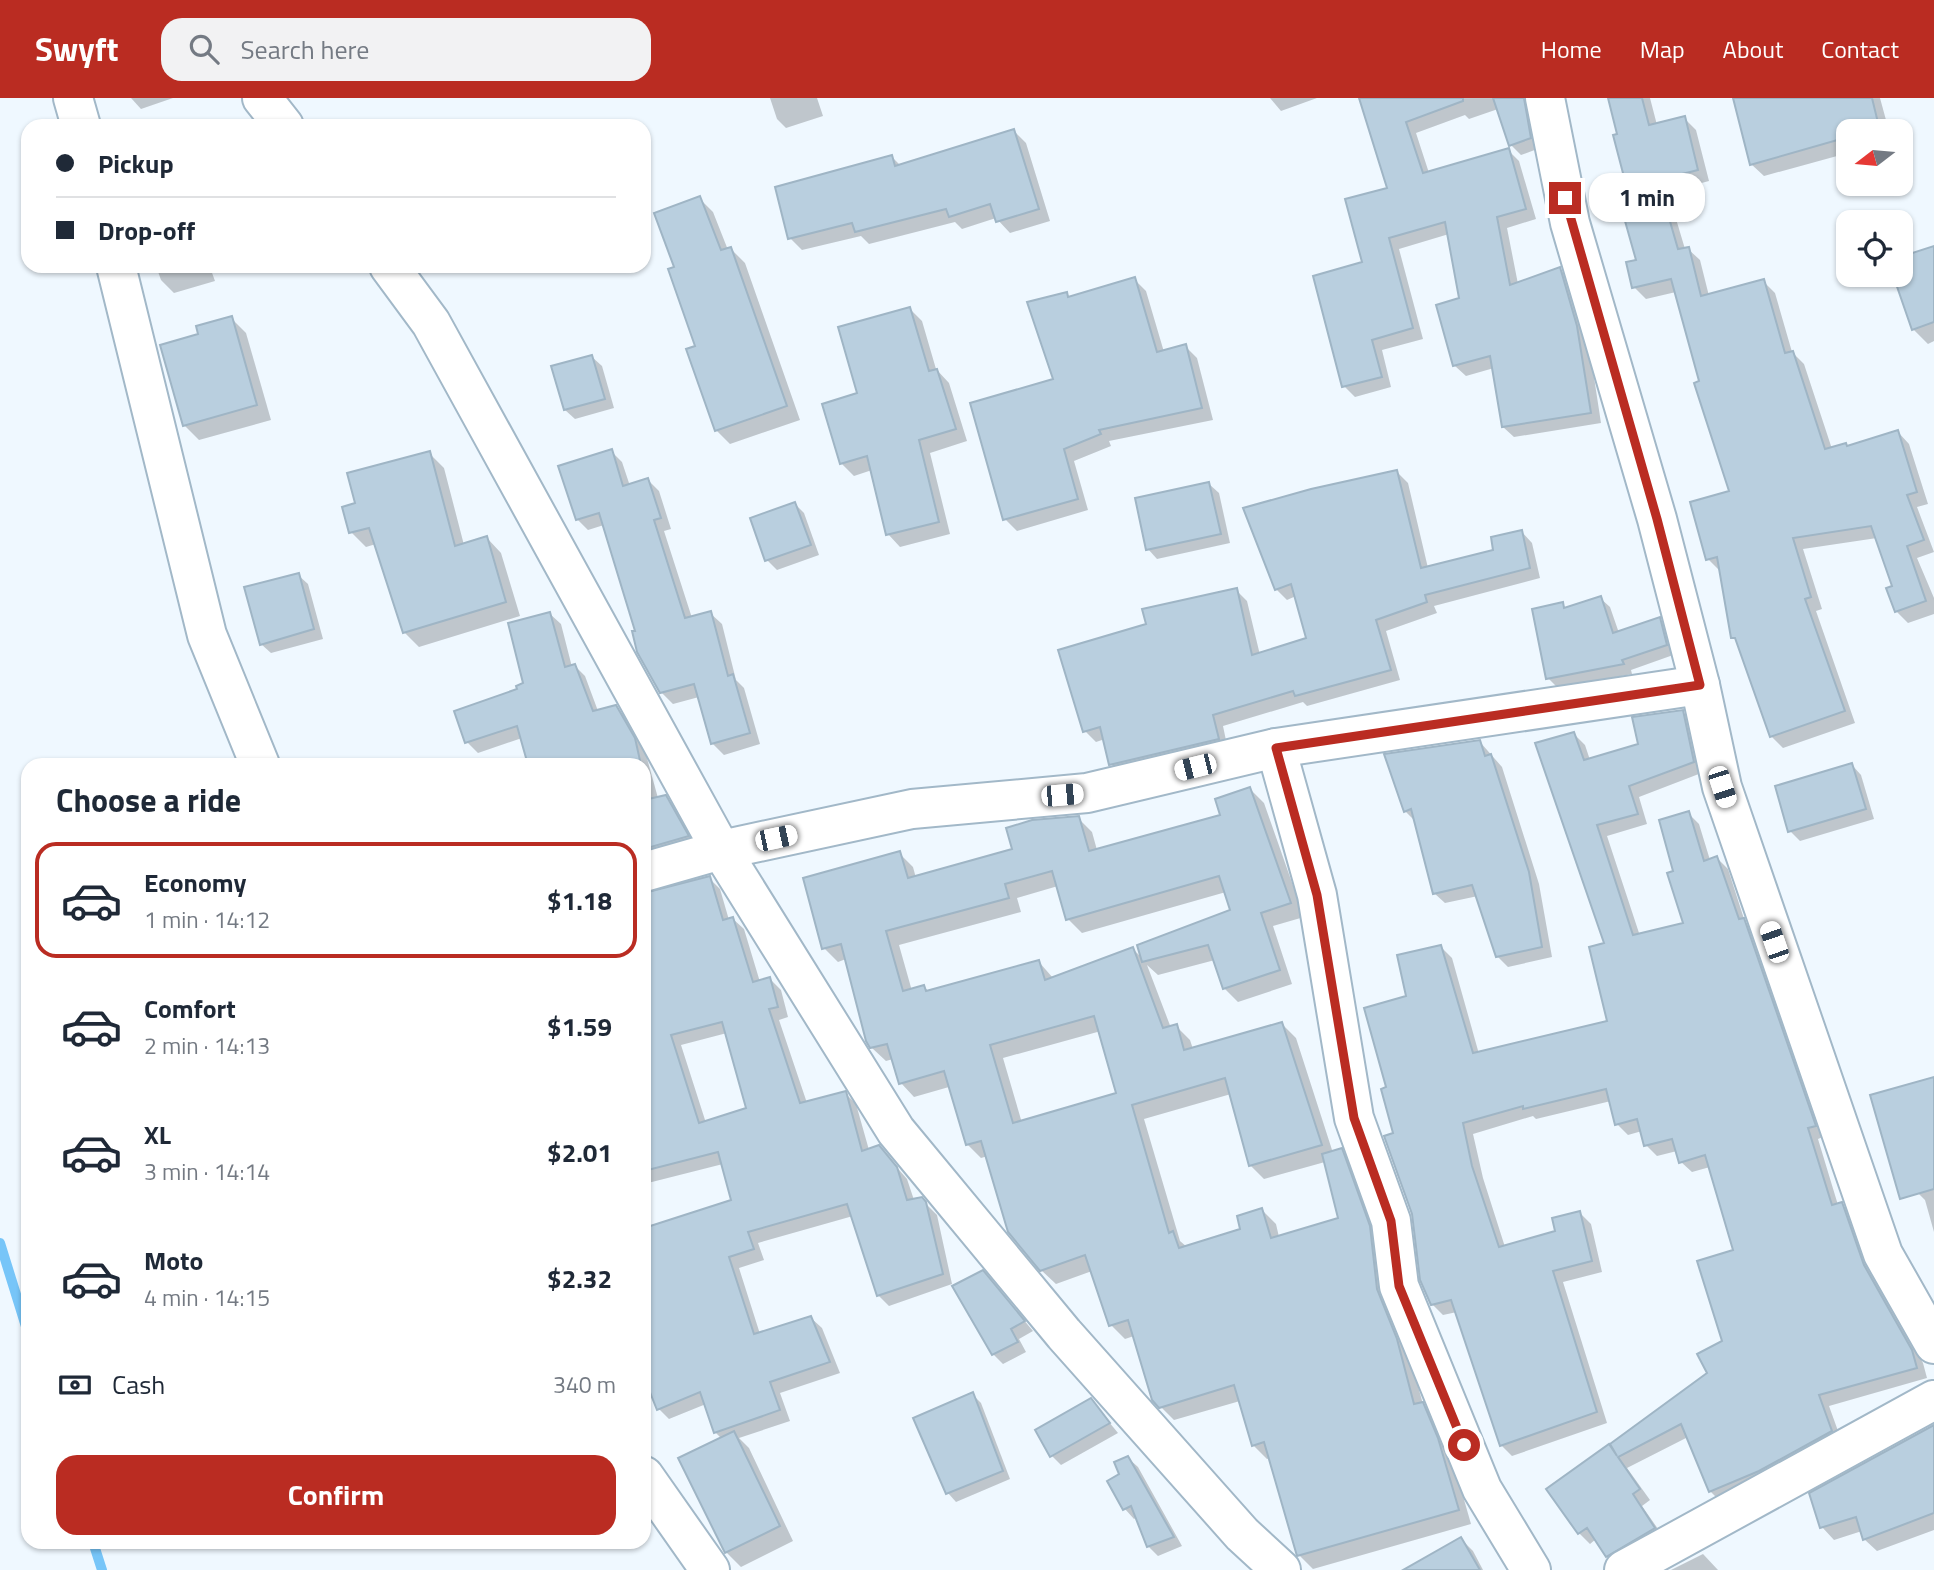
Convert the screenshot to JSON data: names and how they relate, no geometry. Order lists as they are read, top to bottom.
{
  "north": "left",
  "page": {
    "header": "Swyft",
    "search": "Search here",
    "nav": [
      "Home",
      "Map",
      "About",
      "Contact"
    ],
    "banner": ["Pickup", "Drop-off"],
    "bubble": "1 min",
    "heading": "Choose a ride",
    "list": [
      {
        "name": "Economy",
        "note": "1 min · 14:12",
        "value": "$1.18"
      },
      {
        "name": "Comfort",
        "note": "2 min · 14:13",
        "value": "$1.59"
      },
      {
        "name": "XL",
        "note": "3 min · 14:14",
        "value": "$2.01"
      },
      {
        "name": "Moto",
        "note": "4 min · 14:15",
        "value": "$2.32"
      }
    ],
    "pay": ["Cash", "340 m"],
    "buttons": "Confirm"
  }
}
